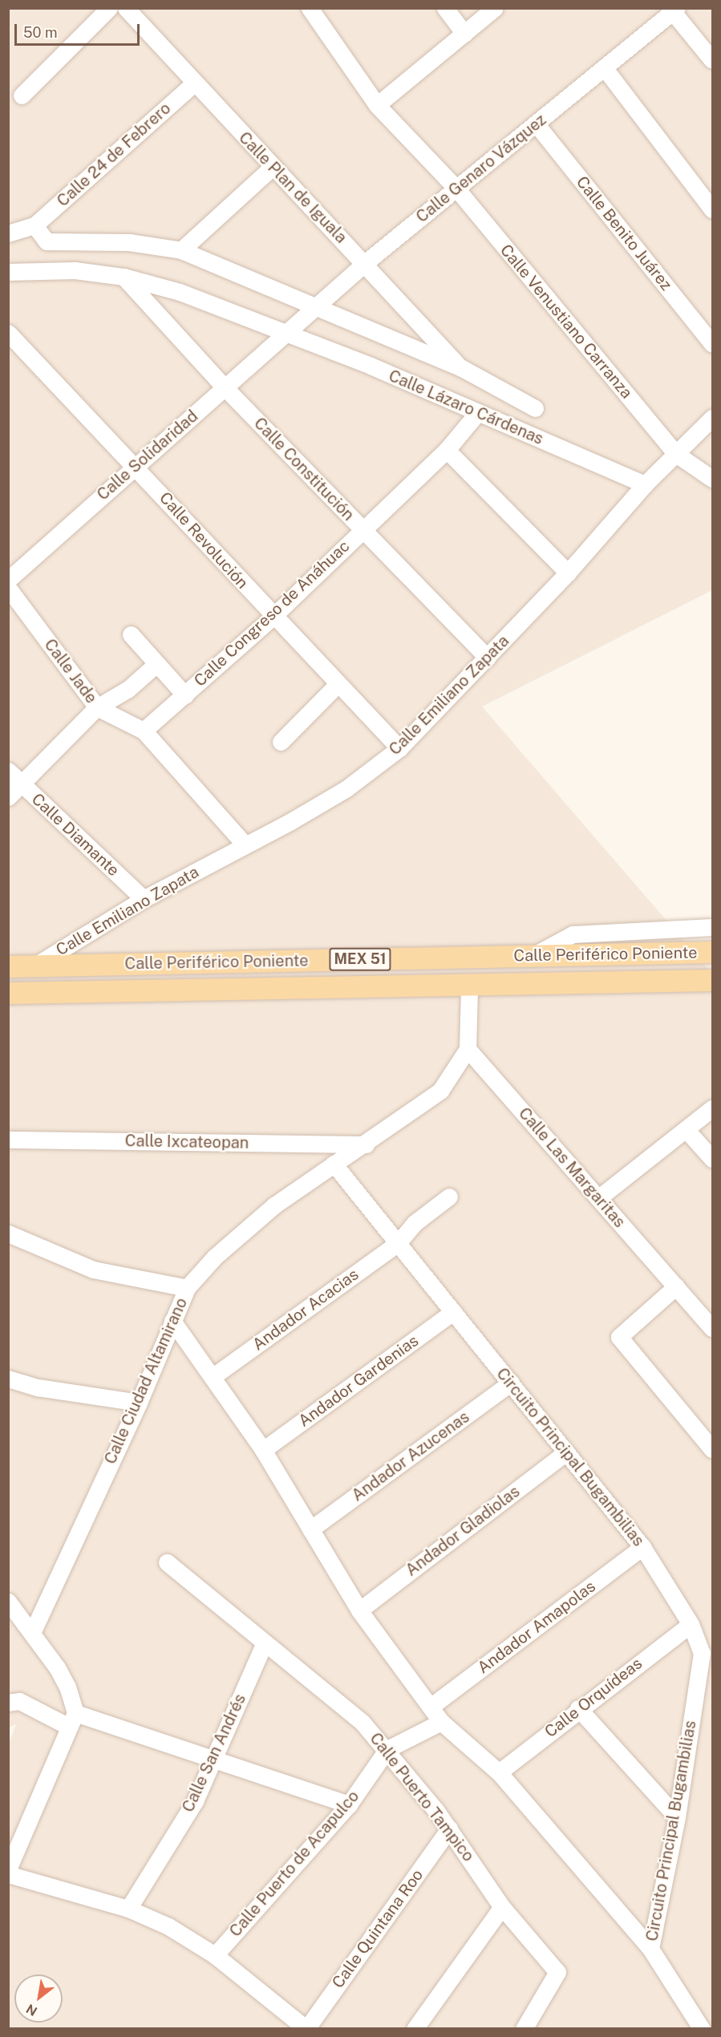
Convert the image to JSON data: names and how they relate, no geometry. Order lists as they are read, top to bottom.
{
  "streets": {
    "main road": ["Calle Periférico Poniente", "MEX 51"],
    "street": [
      "Calle 24 de Febrero",
      "Calle Genaro Vázquez",
      "Calle Plan de Iguala",
      "Calle Benito Juárez",
      "Calle Venustiano Carranza",
      "Calle Lázaro Cárdenas",
      "Calle Solidaridad",
      "Calle Constitución",
      "Calle Revolución",
      "Calle Congreso de Anáhuac",
      "Calle Jade",
      "Calle Emiliano Zapata",
      "Calle Diamante",
      "Calle Ixcateopan",
      "Calle Las Margaritas",
      "Andador Acacias",
      "Calle Ciudad Altamirano",
      "Andador Gardenias",
      "Andador Azucenas",
      "Circuito Principal Bugambilias",
      "Andador Gladiolas",
      "Andador Amapolas",
      "Calle Orquídeas",
      "Calle San Andrés",
      "Calle Puerto Tampico",
      "Calle Puerto de Acapulco",
      "Calle Quintana Roo"
    ]
  },
  "crossings": [
    ["Calle 24 de Febrero", "Calle Plan de Iguala"],
    ["Calle Genaro Vázquez", "Calle Plan de Iguala"],
    ["Calle Genaro Vázquez", "Calle Benito Juárez"],
    ["Calle Genaro Vázquez", "Calle Venustiano Carranza"],
    ["Calle Genaro Vázquez", "Calle Lázaro Cárdenas"],
    ["Calle Genaro Vázquez", "Calle Solidaridad"],
    ["Calle Venustiano Carranza", "Calle Emiliano Zapata"],
    ["Calle Lázaro Cárdenas", "Calle Solidaridad"],
    ["Calle Lázaro Cárdenas", "Calle Constitución"],
    ["Calle Lázaro Cárdenas", "Calle Congreso de Anáhuac"],
    ["Calle Lázaro Cárdenas", "Calle Emiliano Zapata"],
    ["Calle Solidaridad", "Calle Constitución"],
    ["Calle Solidaridad", "Calle Revolución"],
    ["Calle Constitución", "Calle Congreso de Anáhuac"],
    ["Calle Constitución", "Calle Emiliano Zapata"],
    ["Calle Revolución", "Calle Congreso de Anáhuac"],
    ["Calle Revolución", "Calle Emiliano Zapata"],
    ["Calle Congreso de Anáhuac", "Calle Jade"],
    ["Calle Jade", "Calle Emiliano Zapata"],
    ["Calle Emiliano Zapata", "Calle Diamante"],
    ["Calle Emiliano Zapata", "Calle Periférico Poniente"],
    ["Calle Ixcateopan", "Calle Ciudad Altamirano"],
    ["Calle Las Margaritas", "Calle Ciudad Altamirano"],
    ["Andador Acacias", "Circuito Principal Bugambilias"],
    ["Calle Ciudad Altamirano", "Circuito Principal Bugambilias"],
    ["Andador Gardenias", "Circuito Principal Bugambilias"],
    ["Andador Azucenas", "Circuito Principal Bugambilias"],
    ["Circuito Principal Bugambilias", "Andador Gladiolas"],
    ["Circuito Principal Bugambilias", "Andador Amapolas"],
    ["Circuito Principal Bugambilias", "Calle Orquídeas"],
    ["Circuito Principal Bugambilias", "Calle Puerto de Acapulco"],
    ["Calle San Andrés", "Calle Puerto Tampico"],
    ["Calle Puerto Tampico", "Calle Puerto de Acapulco"],
    ["Calle Puerto Tampico", "Calle Quintana Roo"]
  ],
  "scale_bar": "50 m",
  "north": "bottom left"
}
